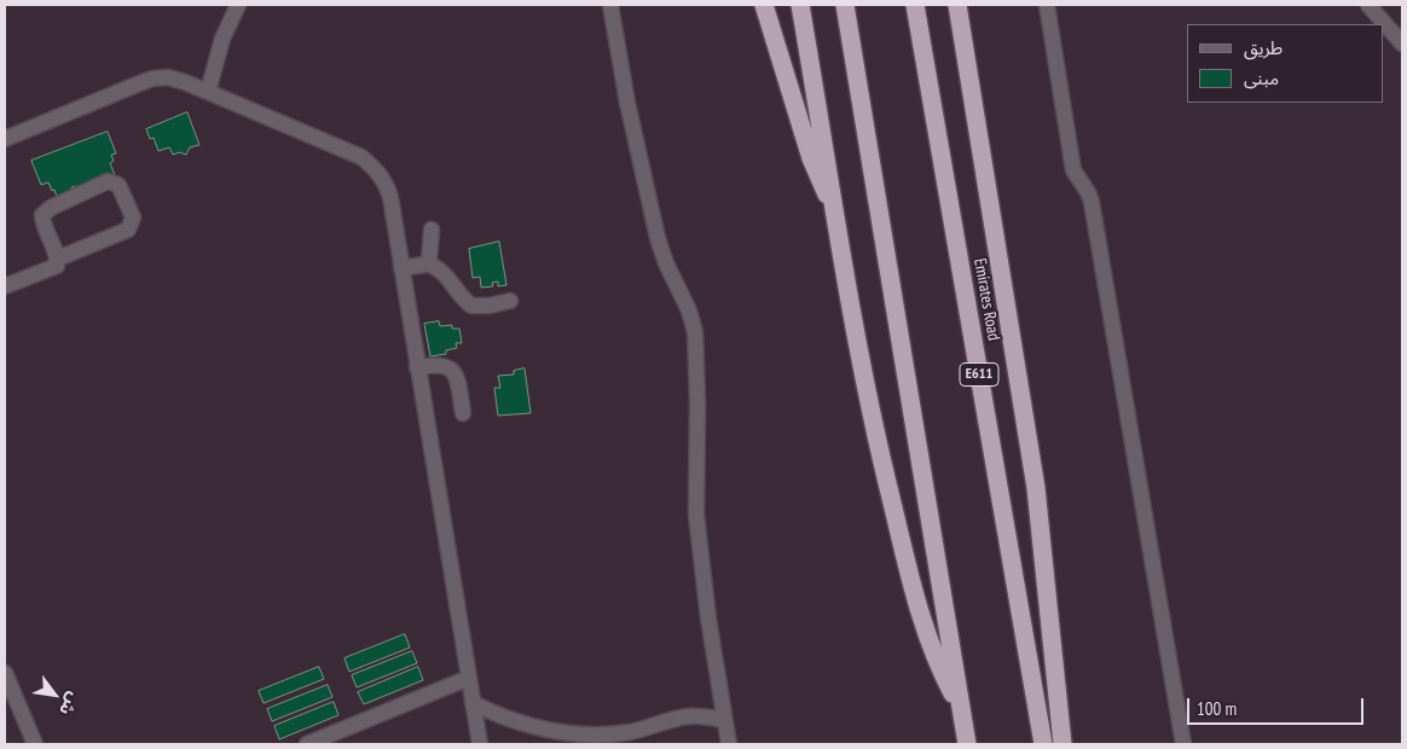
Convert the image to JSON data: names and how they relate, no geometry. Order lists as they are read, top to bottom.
{
  "streets": {
    "highway": ["Emirates Road", "E611"]
  },
  "legend": ["طريق", "مبنى"],
  "scale_bar": "100 m",
  "north": "bottom right"
}
